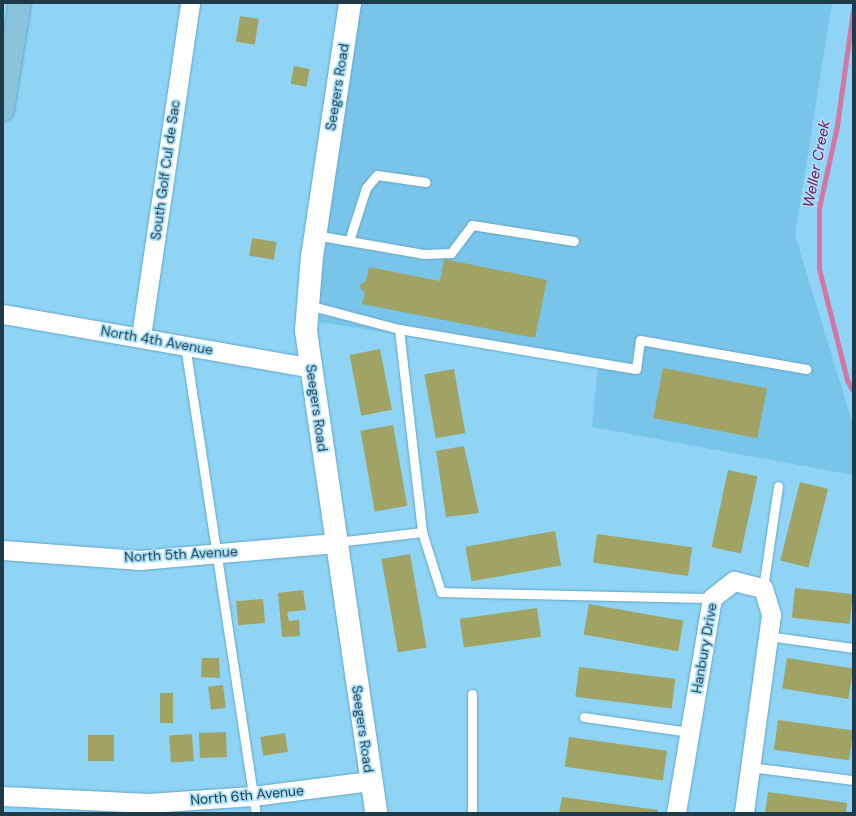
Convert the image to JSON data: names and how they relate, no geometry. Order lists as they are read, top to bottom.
{
  "streets": {
    "street": [
      "Seegers Road",
      "South Golf Cul de Sac",
      "North 4th Avenue",
      "North 5th Avenue",
      "Hanbury Drive",
      "North 6th Avenue"
    ]
  },
  "crossings": [
    ["Seegers Road", "North 4th Avenue"],
    ["Seegers Road", "North 5th Avenue"],
    ["Seegers Road", "North 6th Avenue"],
    ["South Golf Cul de Sac", "North 4th Avenue"]
  ],
  "water": ["Weller Creek"]
}
